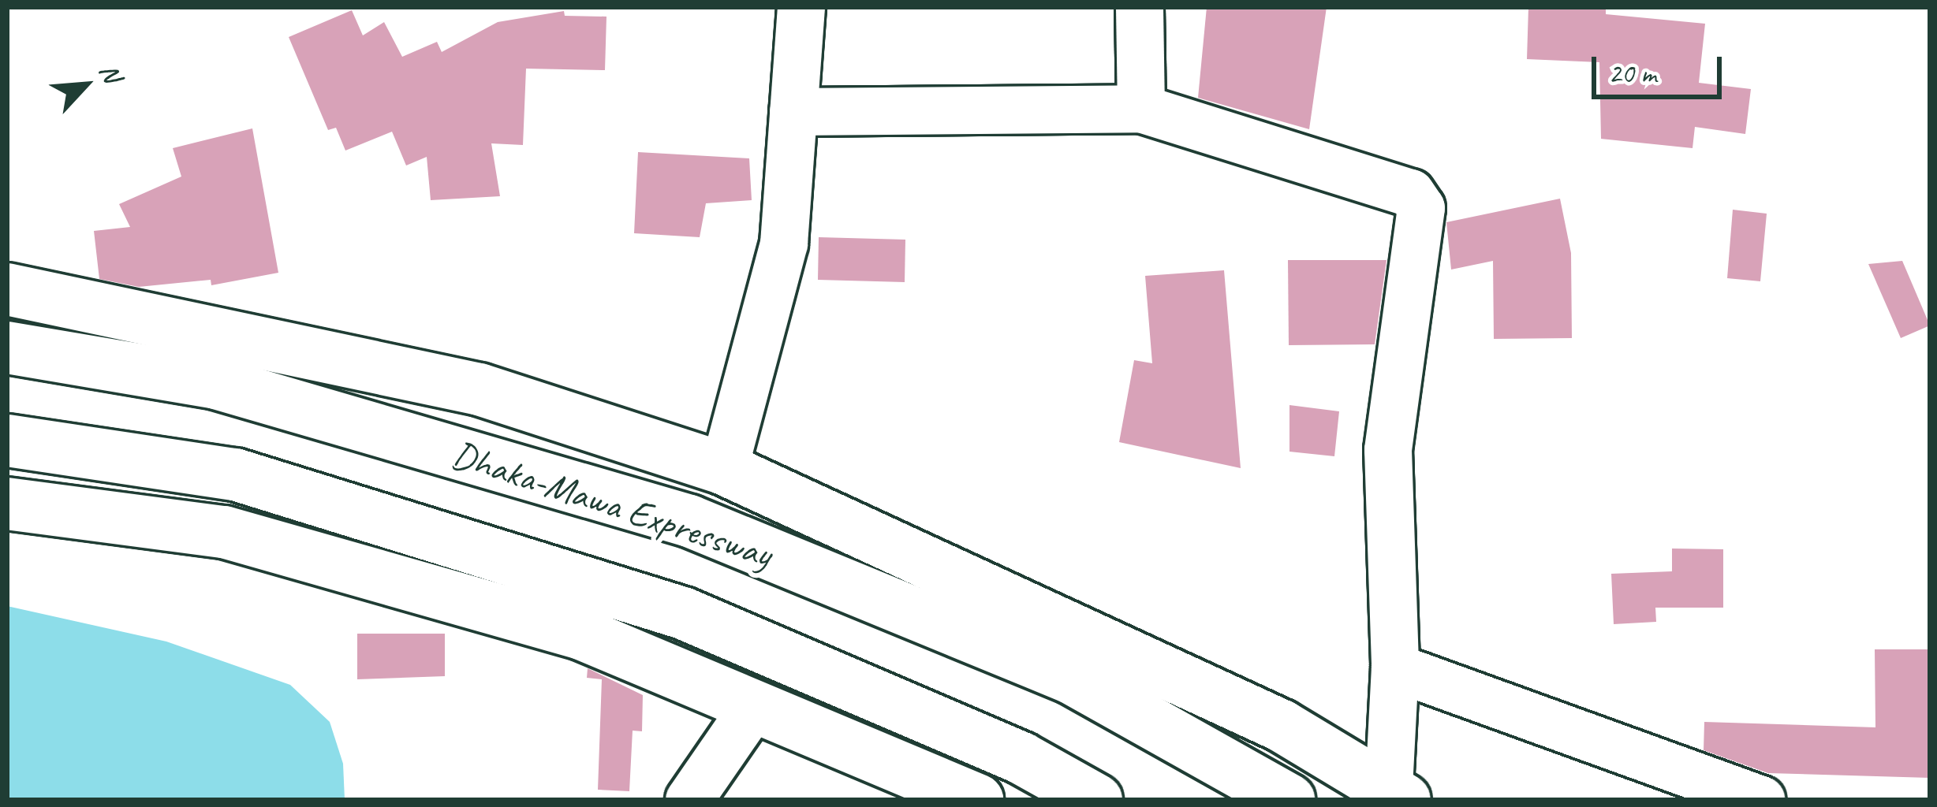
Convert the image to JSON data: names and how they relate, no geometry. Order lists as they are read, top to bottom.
{
  "streets": {
    "main road": ["Dhaka-Mawa Expressway"]
  },
  "scale_bar": "20 m",
  "north": "top right"
}
